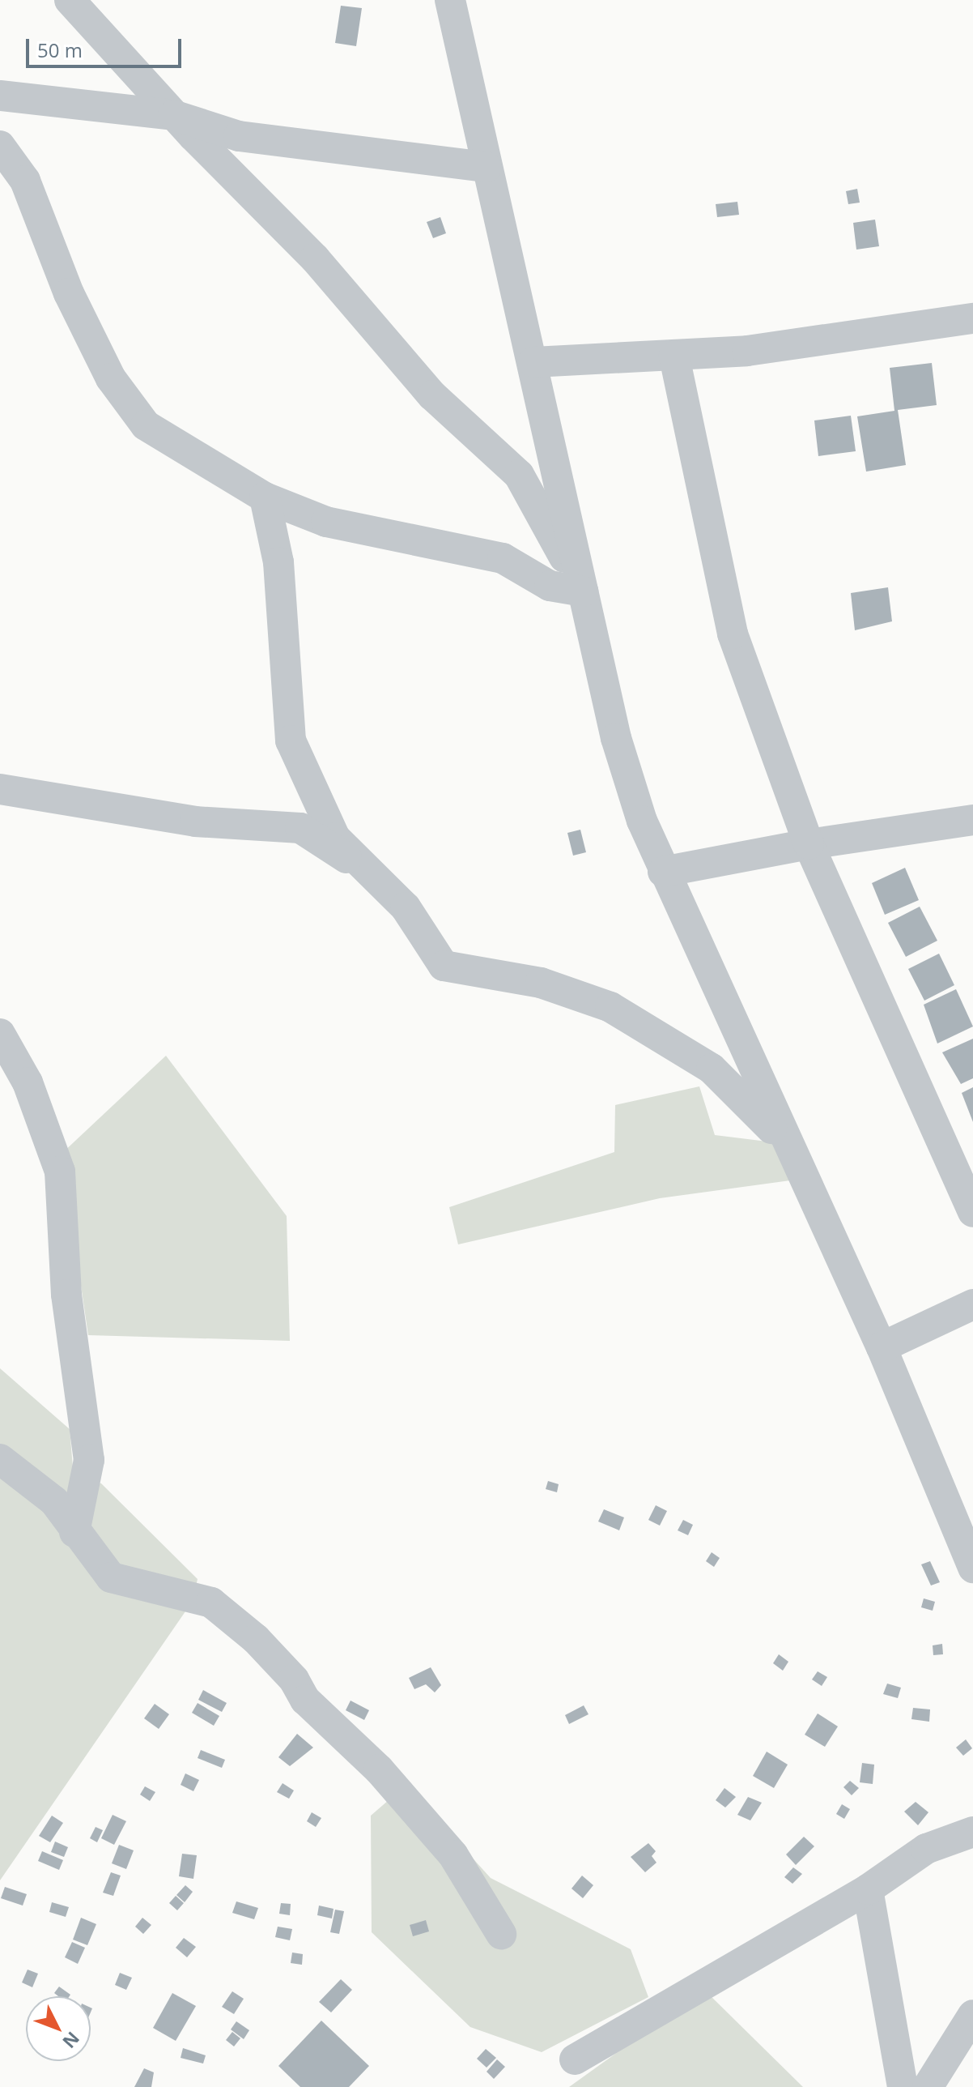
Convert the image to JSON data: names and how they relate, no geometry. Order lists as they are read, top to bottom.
{
  "scale_bar": "50 m",
  "north": "bottom right"
}
